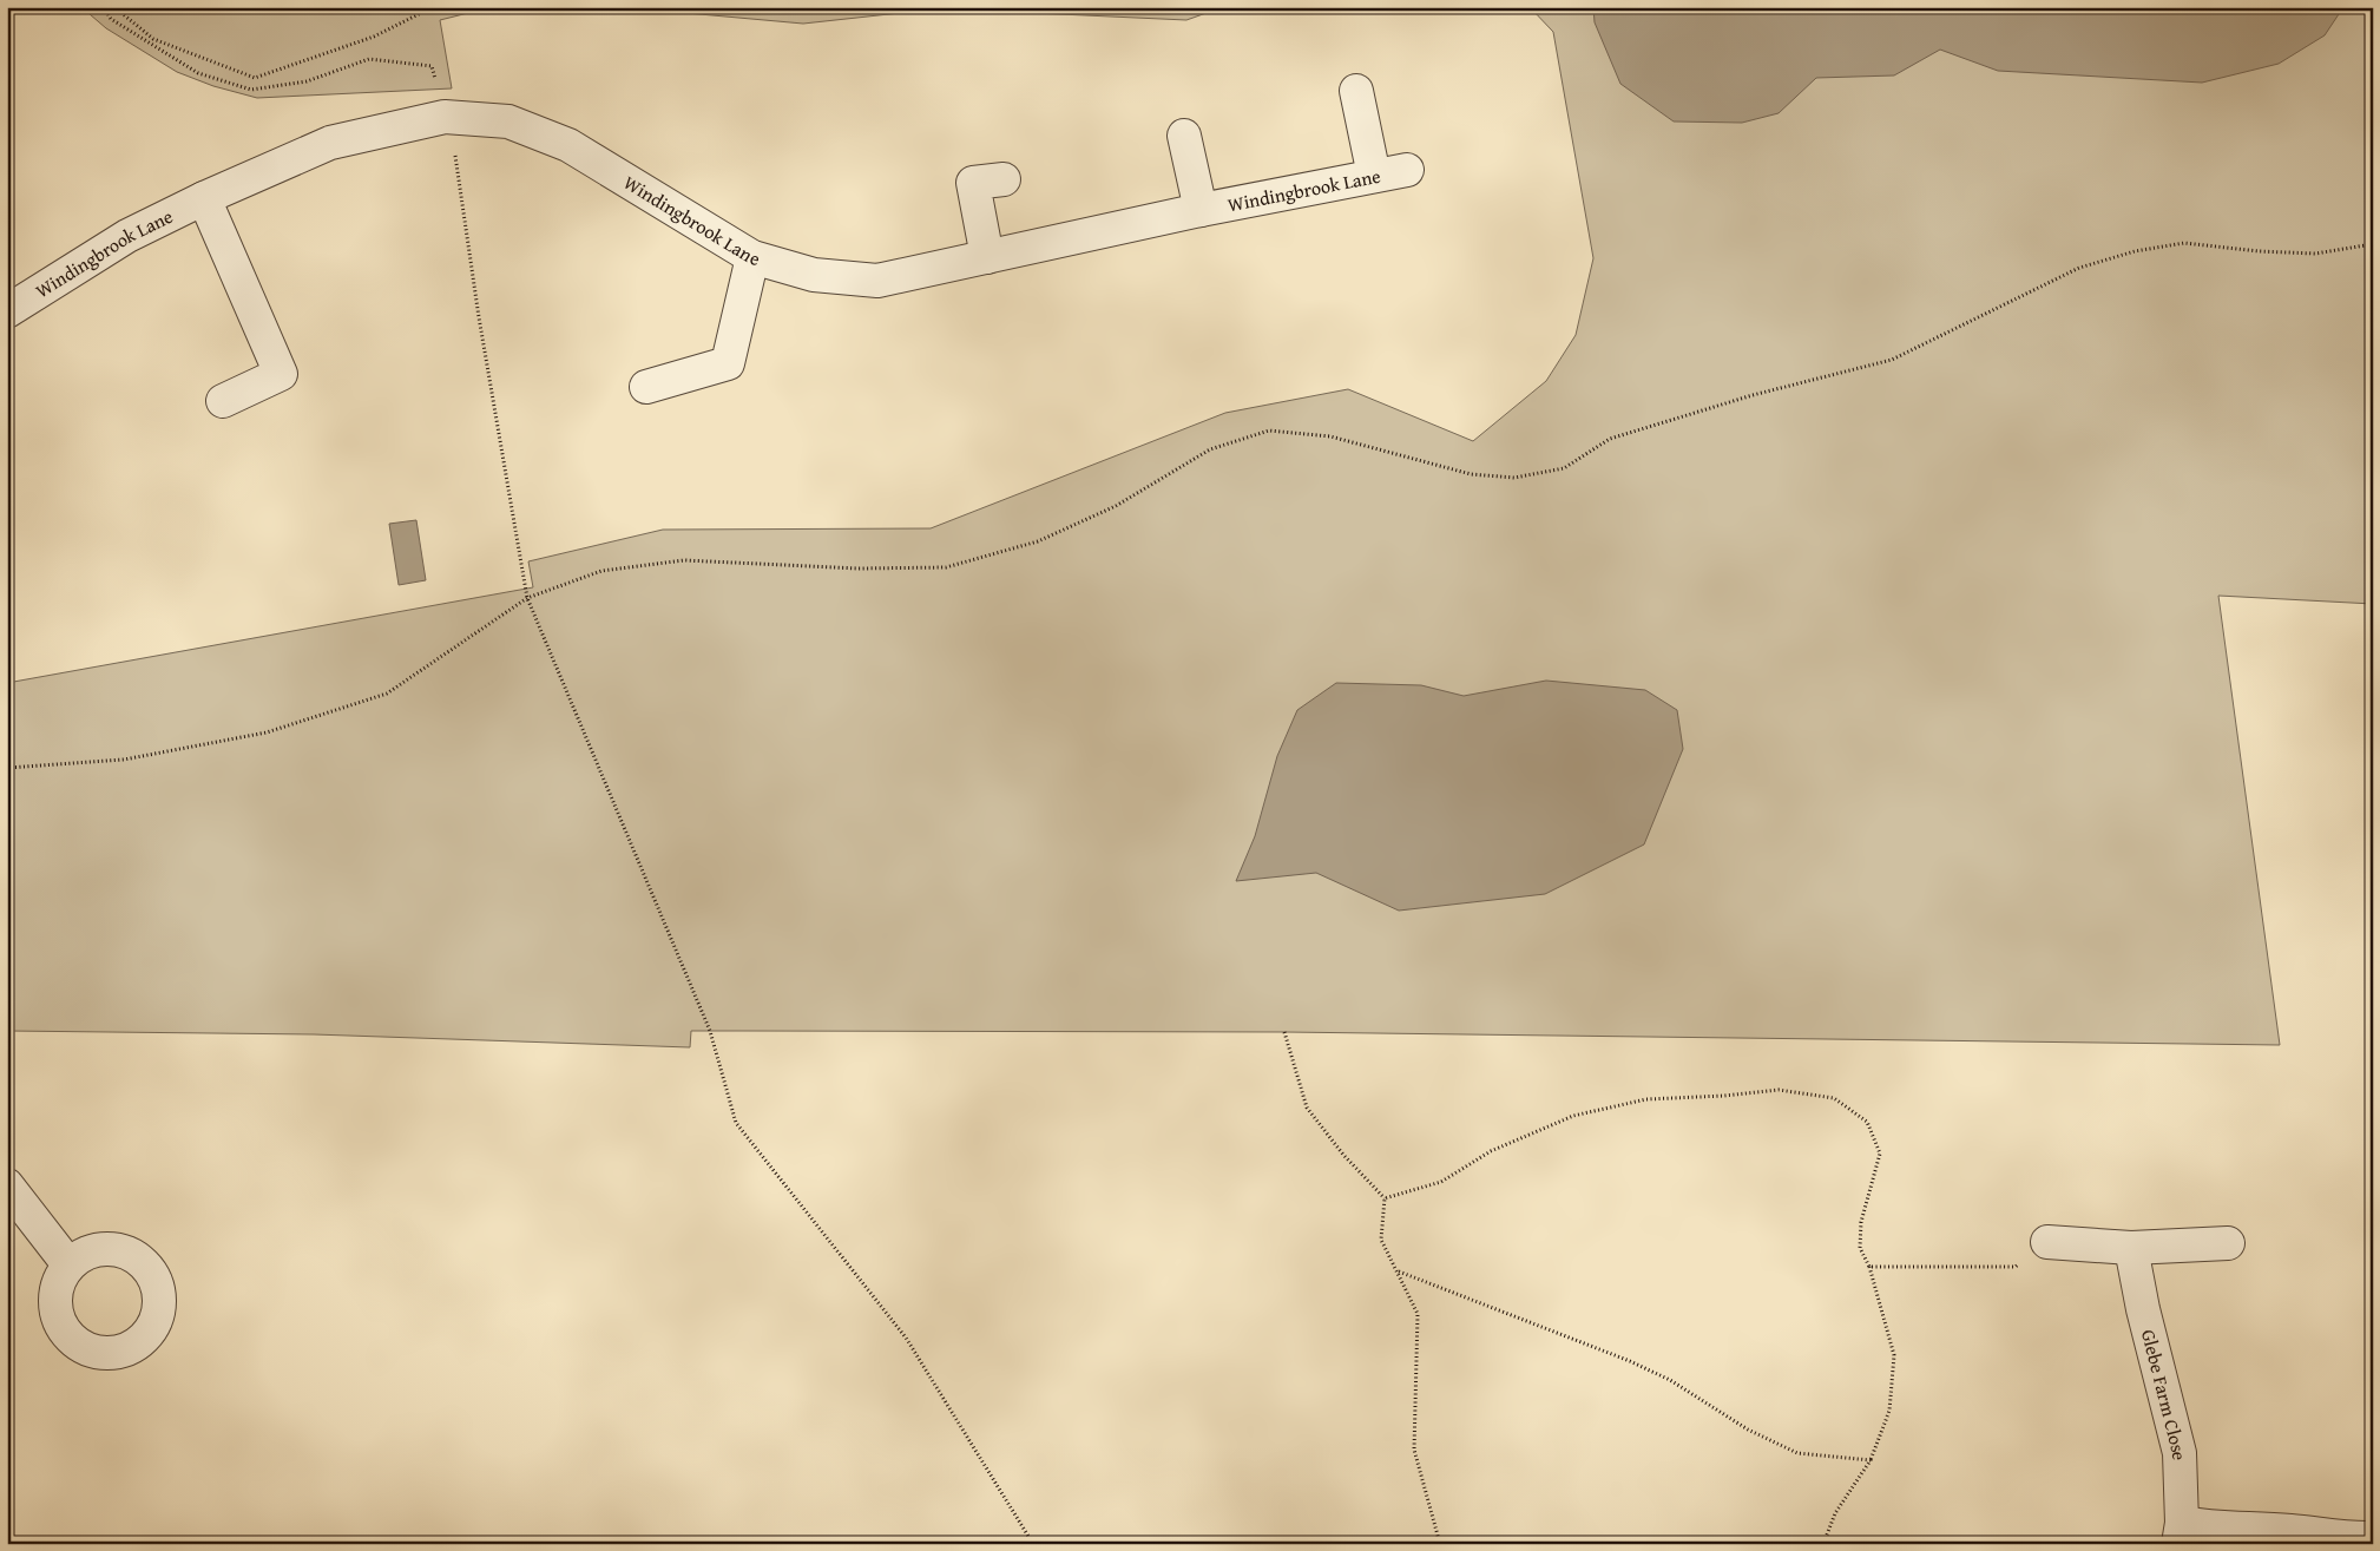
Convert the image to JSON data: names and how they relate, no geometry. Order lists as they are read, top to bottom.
{
  "streets": {
    "street": ["Windingbrook Lane", "Glebe Farm Close"]
  }
}
